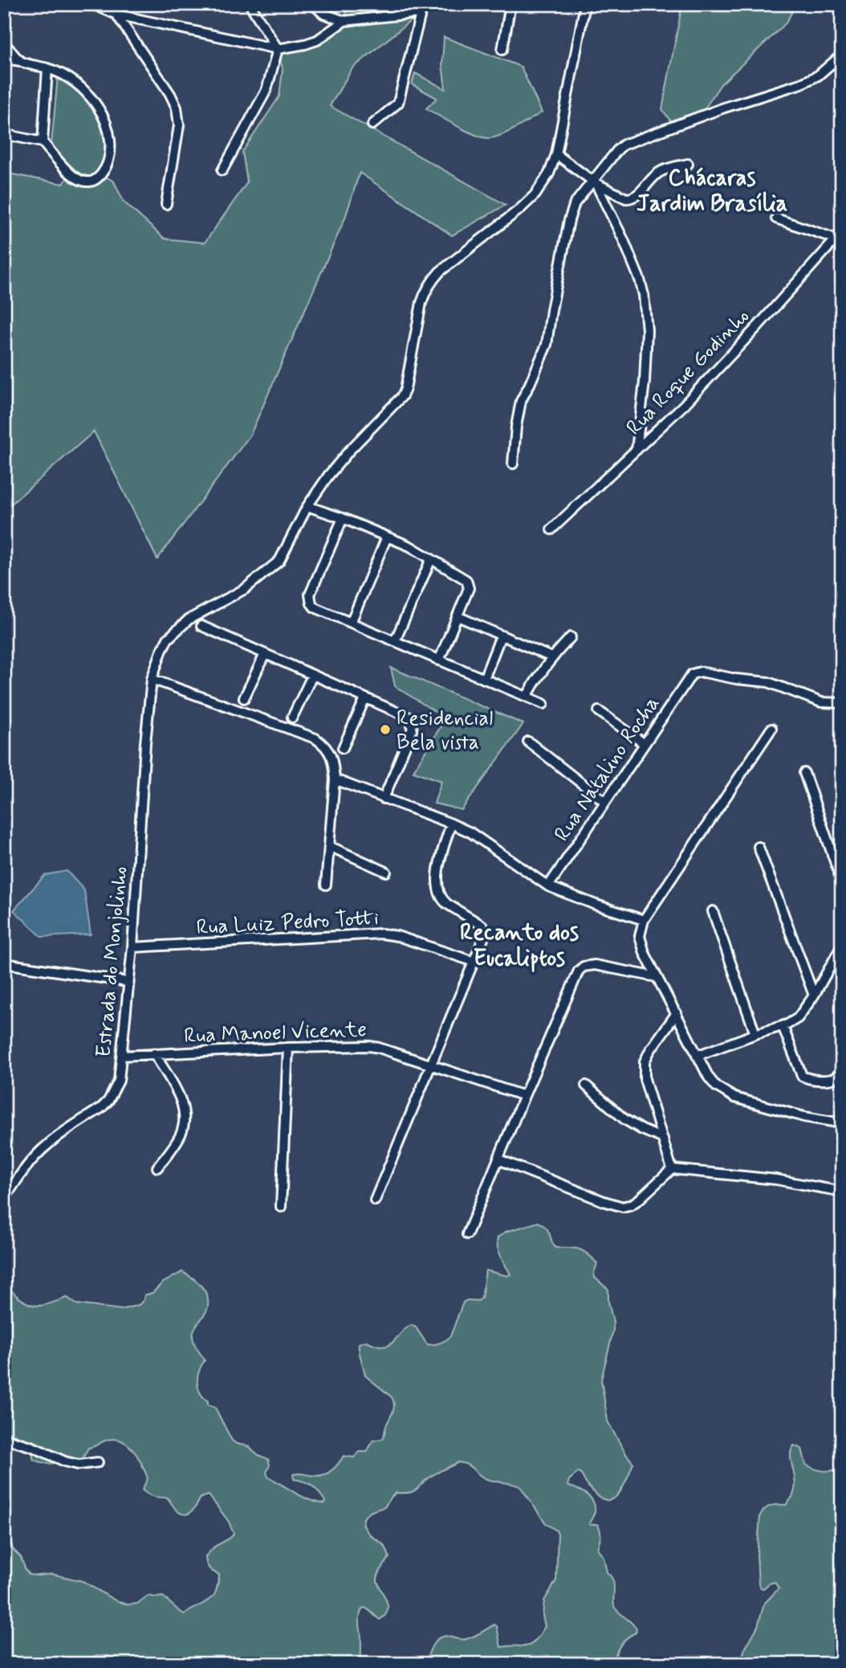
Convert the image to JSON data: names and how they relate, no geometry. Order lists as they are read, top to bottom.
{
  "streets": {
    "street": [
      "Rua Roque Godinho",
      "Rua Natalino Rocha",
      "Rua Luiz Pedro Totti",
      "Estrada do Monjolinho",
      "Rua Manoel Vicente"
    ]
  },
  "crossings": [
    ["Rua Luiz Pedro Totti", "Estrada do Monjolinho"],
    ["Estrada do Monjolinho", "Rua Manoel Vicente"]
  ],
  "districts": ["Chácaras Jardim Brasília", "Recanto dos Eucaliptos"],
  "places": ["Residencial Bela vista"]
}
